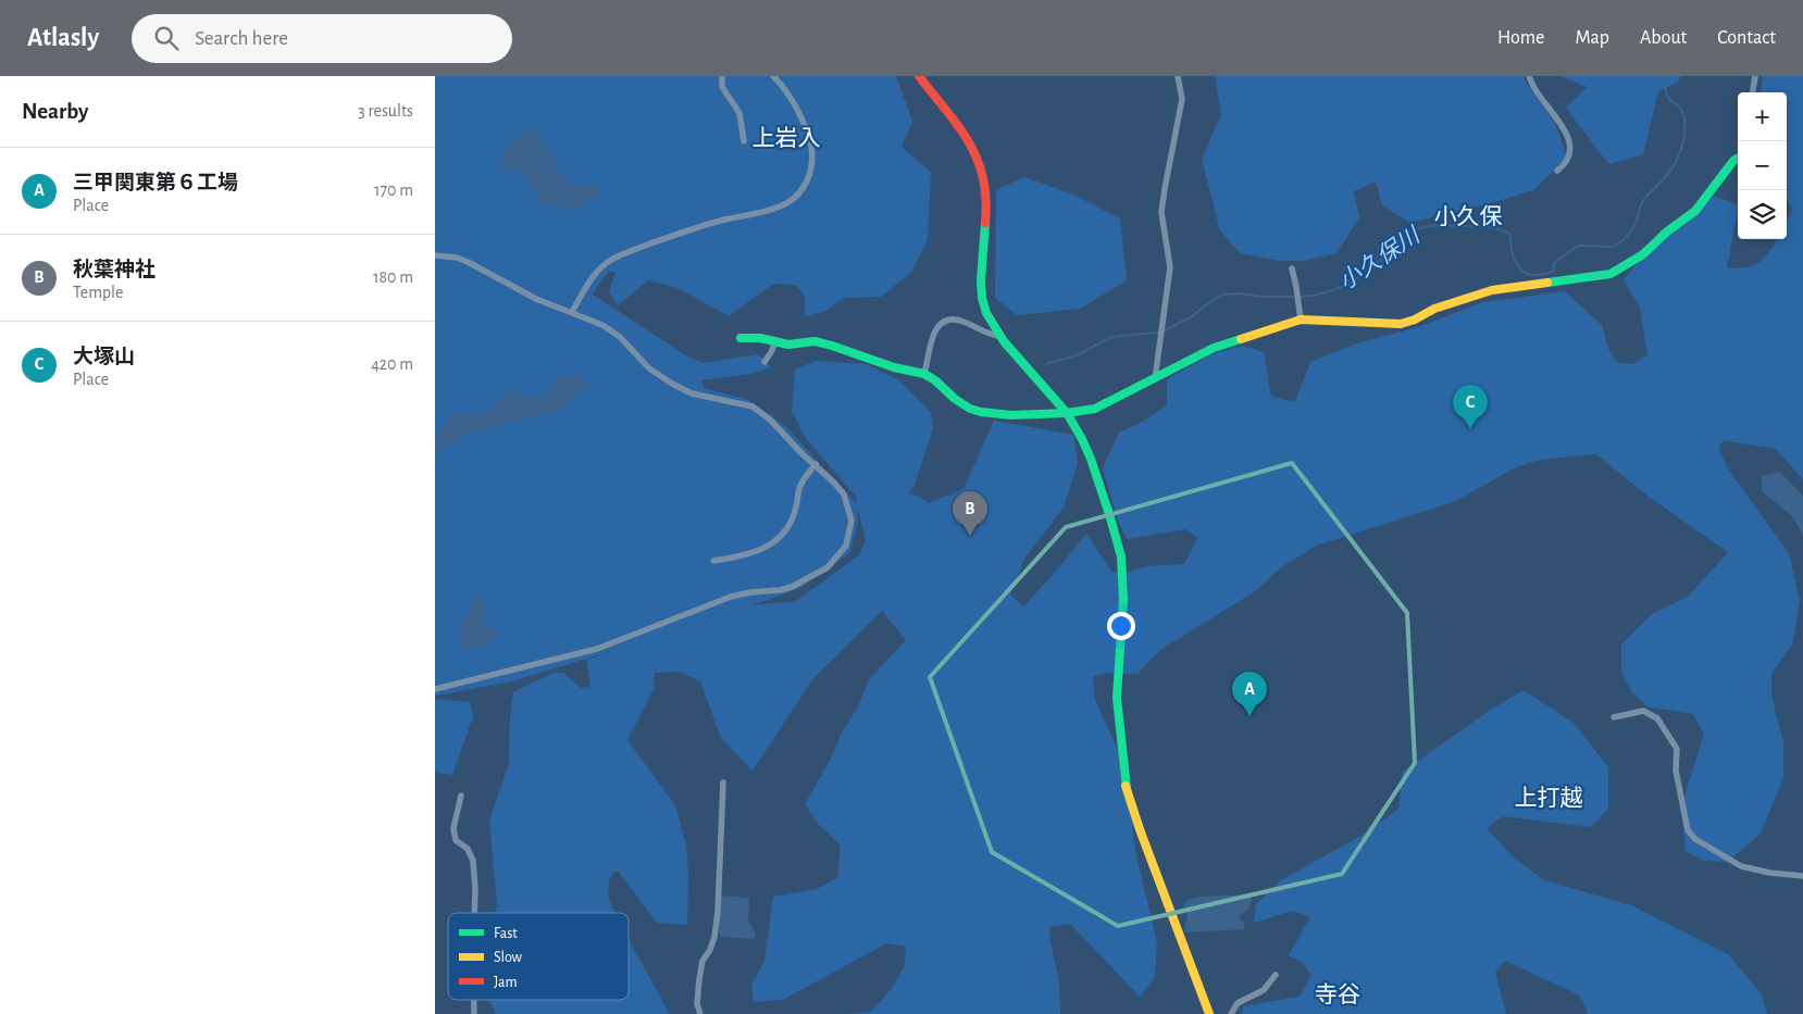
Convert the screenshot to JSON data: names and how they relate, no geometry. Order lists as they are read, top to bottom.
{
  "districts": [
    "上岩入",
    "小久保",
    "上打越",
    "寺谷"
  ],
  "water": ["小久保川"],
  "legend": ["Fast", "Slow", "Jam"],
  "page": {
    "header": "Atlasly",
    "search": "Search here",
    "nav": [
      "Home",
      "Map",
      "About",
      "Contact"
    ],
    "heading": ["Nearby", "3 results"],
    "map_buttons": ["+", "−"],
    "list": [
      {
        "mark": "A",
        "name": "三甲関東第６工場",
        "note": "Place",
        "value": "170 m"
      },
      {
        "mark": "B",
        "name": "秋葉神社",
        "note": "Temple",
        "value": "180 m"
      },
      {
        "mark": "C",
        "name": "大塚山",
        "note": "Place",
        "value": "420 m"
      }
    ],
    "pins": ["C", "B", "A"]
  }
}
